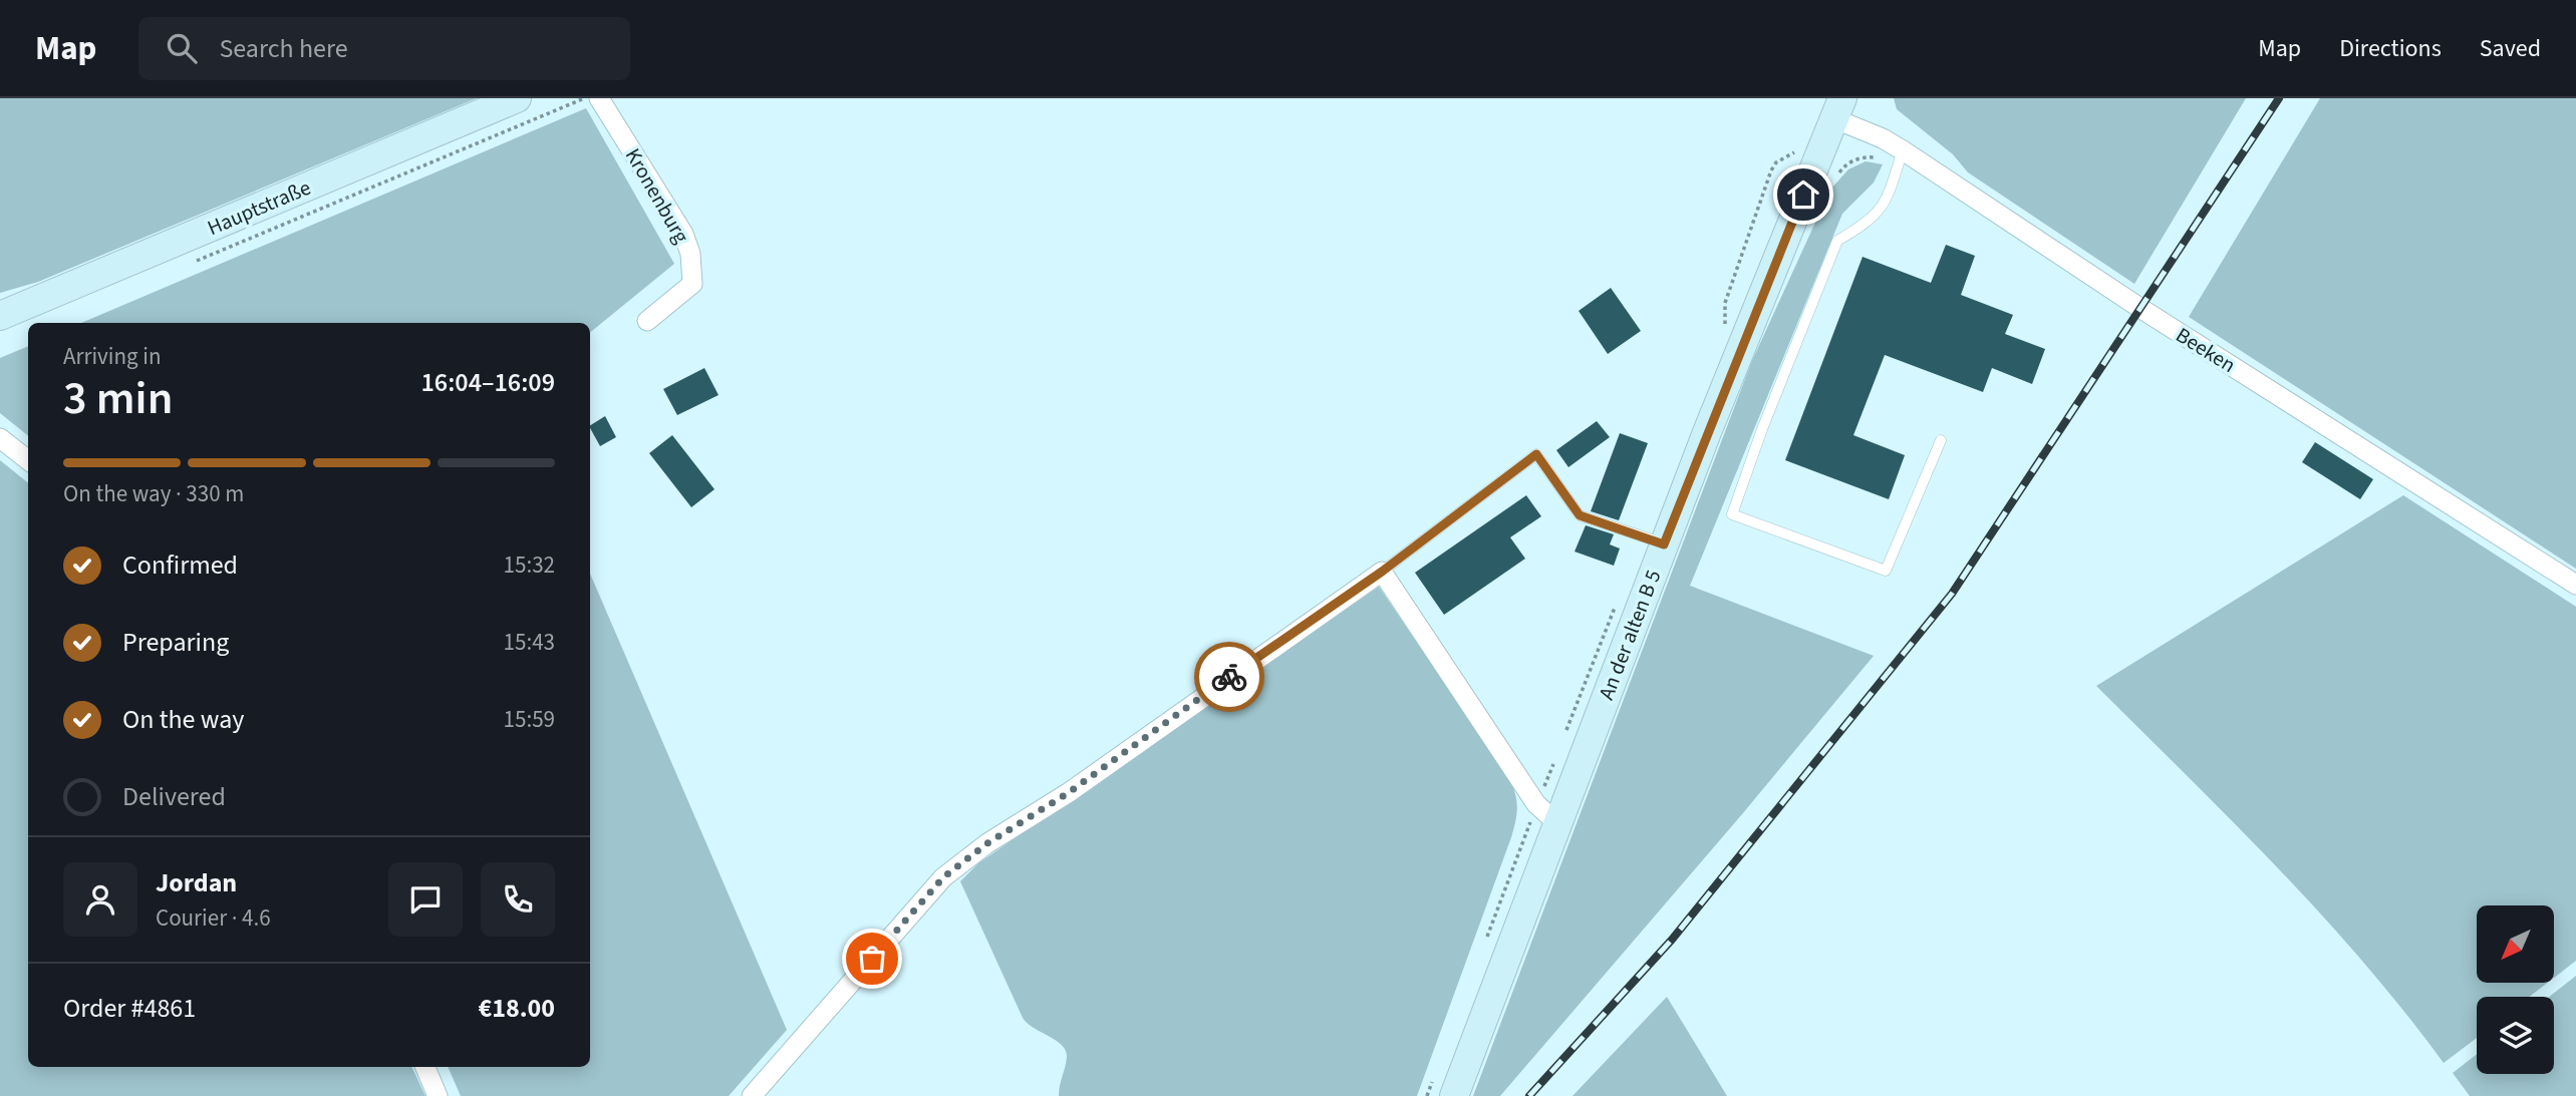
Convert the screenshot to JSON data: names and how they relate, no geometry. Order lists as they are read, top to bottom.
{
  "streets": {
    "main road": ["Hauptstraße", "An der alten B 5"],
    "street": ["Kronenburg", "Beeken"]
  },
  "crossings": [
    ["Beeken", "An der alten B 5"]
  ],
  "north": "bottom left",
  "page": {
    "header": "Map",
    "search": "Search here",
    "nav": ["Map", "Directions", "Saved"],
    "heading": ["3 min", "Arriving in", "16:04–16:09"],
    "panel": [
      "Jordan",
      "Courier · 4.6",
      "Order #4861",
      "€18.00"
    ],
    "bar": "On the way · 330 m",
    "list": [
      ["Confirmed", "15:32"],
      ["Preparing", "15:43"],
      ["On the way", "15:59"],
      "Delivered"
    ]
  }
}
